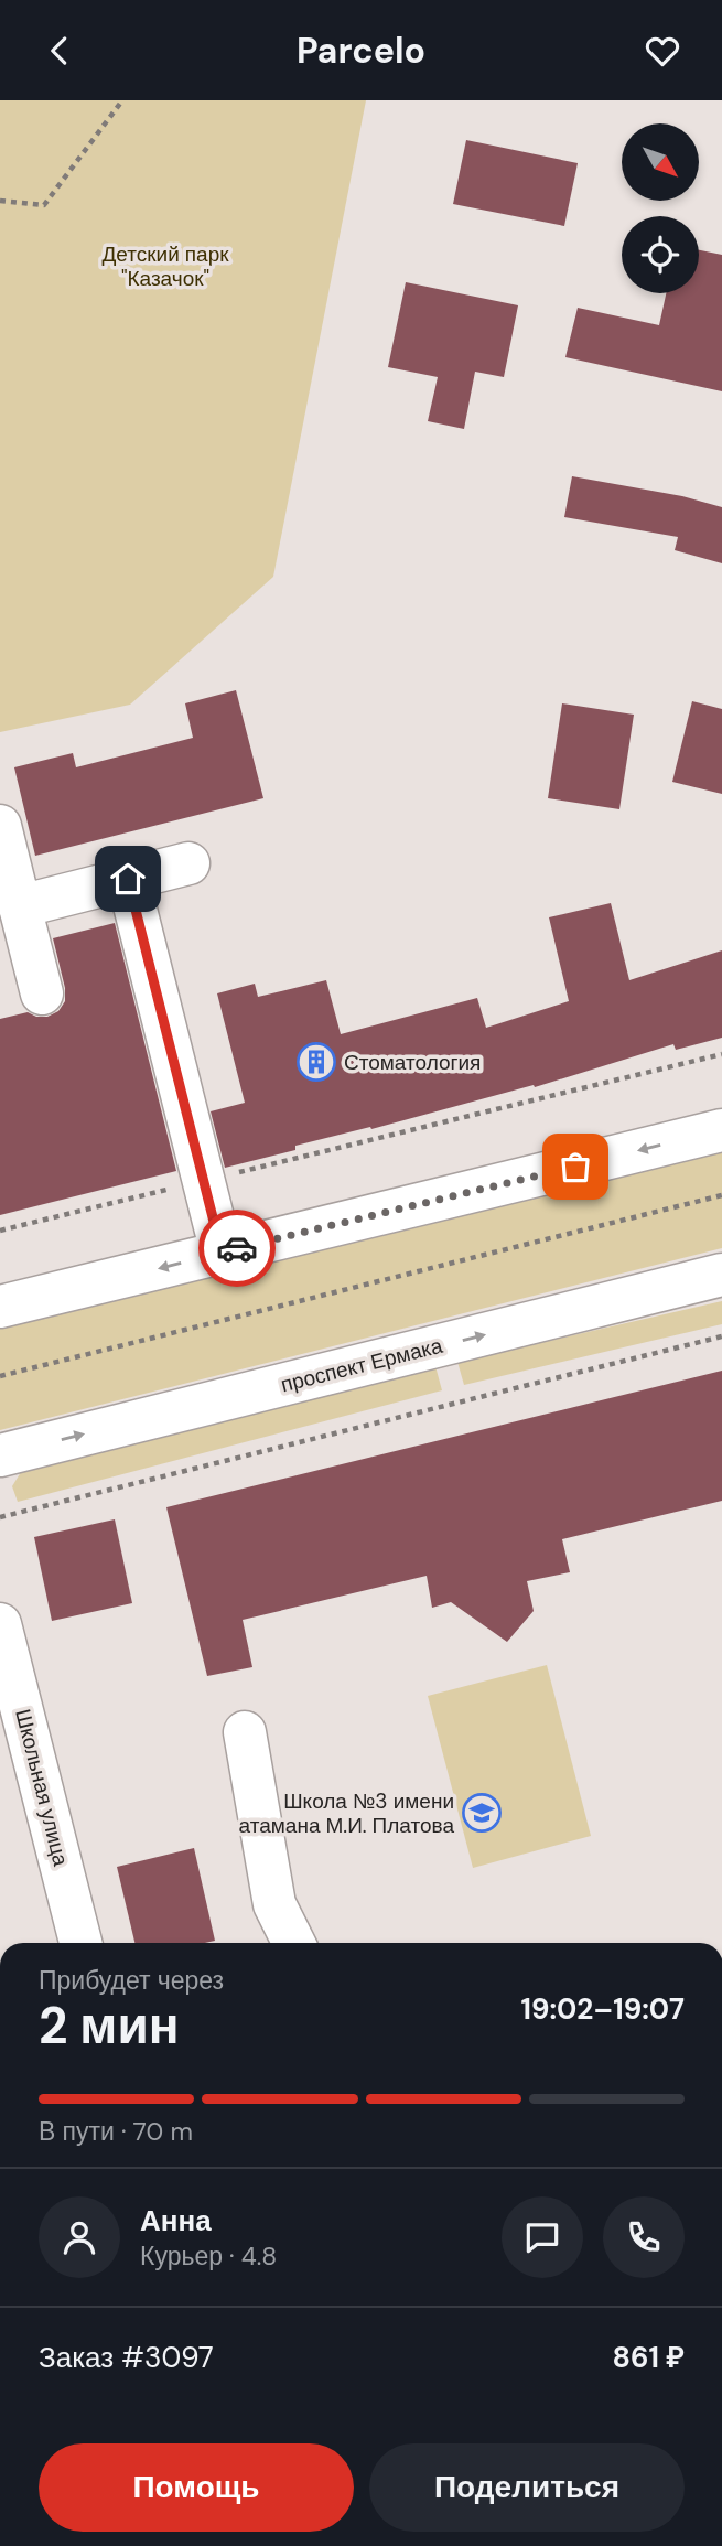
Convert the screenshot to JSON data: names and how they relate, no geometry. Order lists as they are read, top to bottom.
{
  "streets": {
    "main road": ["проспект Ермака", "Школьная улица"]
  },
  "parks": ["Детский парк \"Казачок\""],
  "places": {
    "building": ["Стоматология"],
    "school or university": ["Школа №3 имени атамана М.И. Платова"]
  },
  "north": "bottom right",
  "page": {
    "header": "Parcelo",
    "heading": ["2 мин", "Прибудет через", "19:02–19:07"],
    "panel": [
      "Анна",
      "Курьер · 4.8",
      "Заказ #3097",
      "861 ₽"
    ],
    "bar": "В пути · 70 m",
    "buttons": ["Помощь", "Поделиться"]
  }
}
